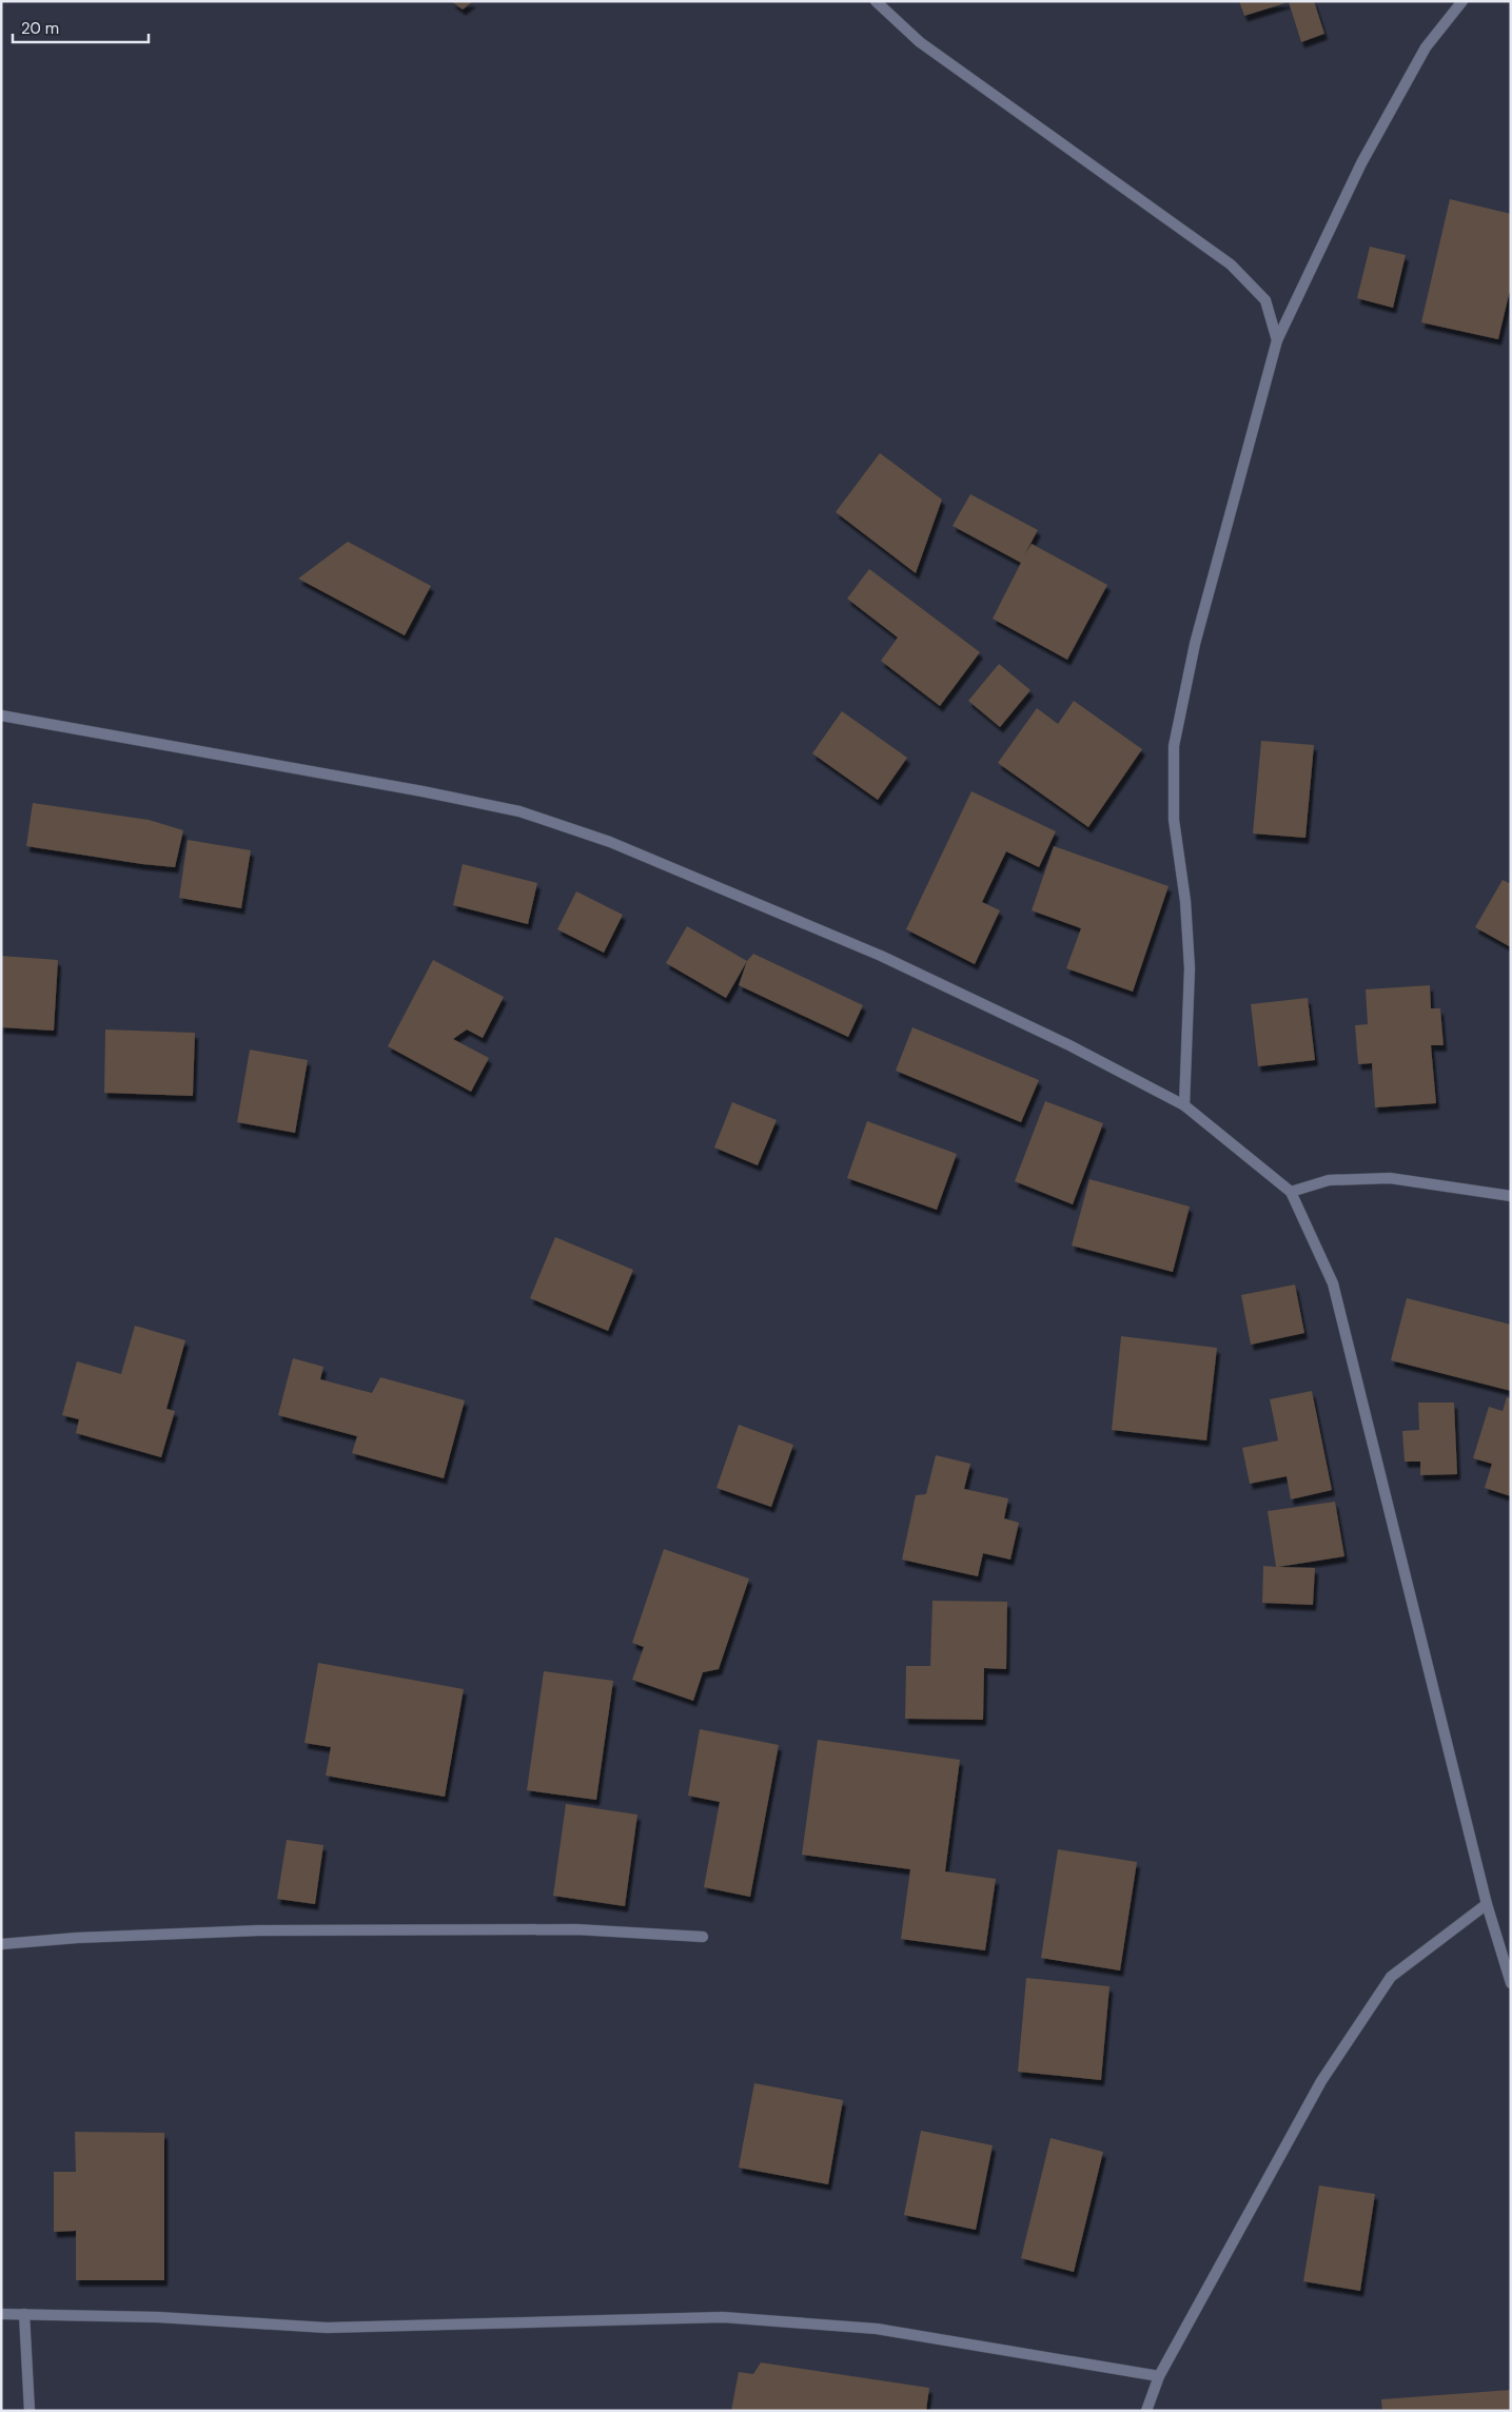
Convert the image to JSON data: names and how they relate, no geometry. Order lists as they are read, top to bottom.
{
  "scale_bar": "20 m"
}
